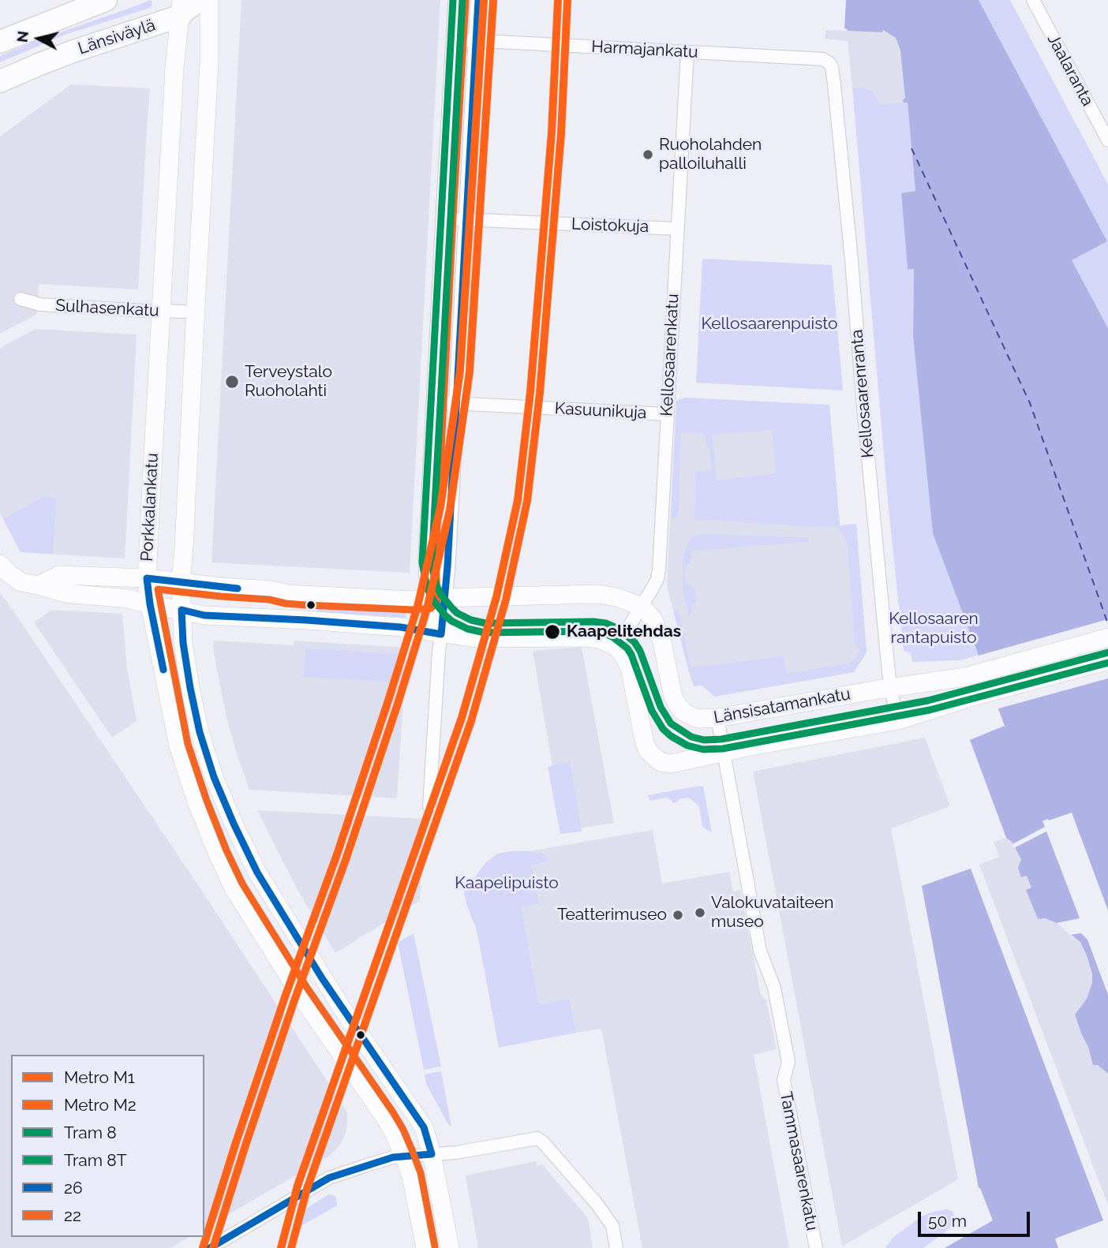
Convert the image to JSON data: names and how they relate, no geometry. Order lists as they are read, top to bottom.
{
  "streets": {
    "highway": ["Länsiväylä"],
    "main road": ["Porkkalankatu", "Länsisatamankatu"],
    "street": [
      "Harmajankatu",
      "Jaalaranta",
      "Loistokuja",
      "Sulhasenkatu",
      "Kellosaarenkatu",
      "Kellosaarenranta",
      "Kasuunikuja",
      "Tammasaarenkatu"
    ]
  },
  "crossings": [
    ["Länsiväylä", "Porkkalankatu"],
    ["Harmajankatu", "Kellosaarenkatu"],
    ["Harmajankatu", "Kellosaarenranta"],
    ["Loistokuja", "Kellosaarenkatu"],
    ["Sulhasenkatu", "Porkkalankatu"],
    ["Kellosaarenkatu", "Kasuunikuja"],
    ["Kellosaarenkatu", "Länsisatamankatu"],
    ["Kellosaarenranta", "Länsisatamankatu"],
    ["Länsisatamankatu", "Tammasaarenkatu"]
  ],
  "parks": ["Kellosaarenpuisto", "Kellosaaren rantapuisto", "Kaapelipuisto"],
  "places": [
    "Ruoholahden palloiluhalli",
    "Terveystalo Ruoholahti",
    "Kaapelitehdas",
    "Valokuvataiteen museo",
    "Teatterimuseo"
  ],
  "lines": [
    "metro line M1",
    "tram line 8",
    "tram line 8T",
    "transit line 26",
    "metro line M2",
    "transit line 22"
  ],
  "legend": [
    "Metro M1",
    "Metro M2",
    "Tram 8",
    "Tram 8T",
    "26",
    "22"
  ],
  "scale_bar": "50 m",
  "north": "left"
}
